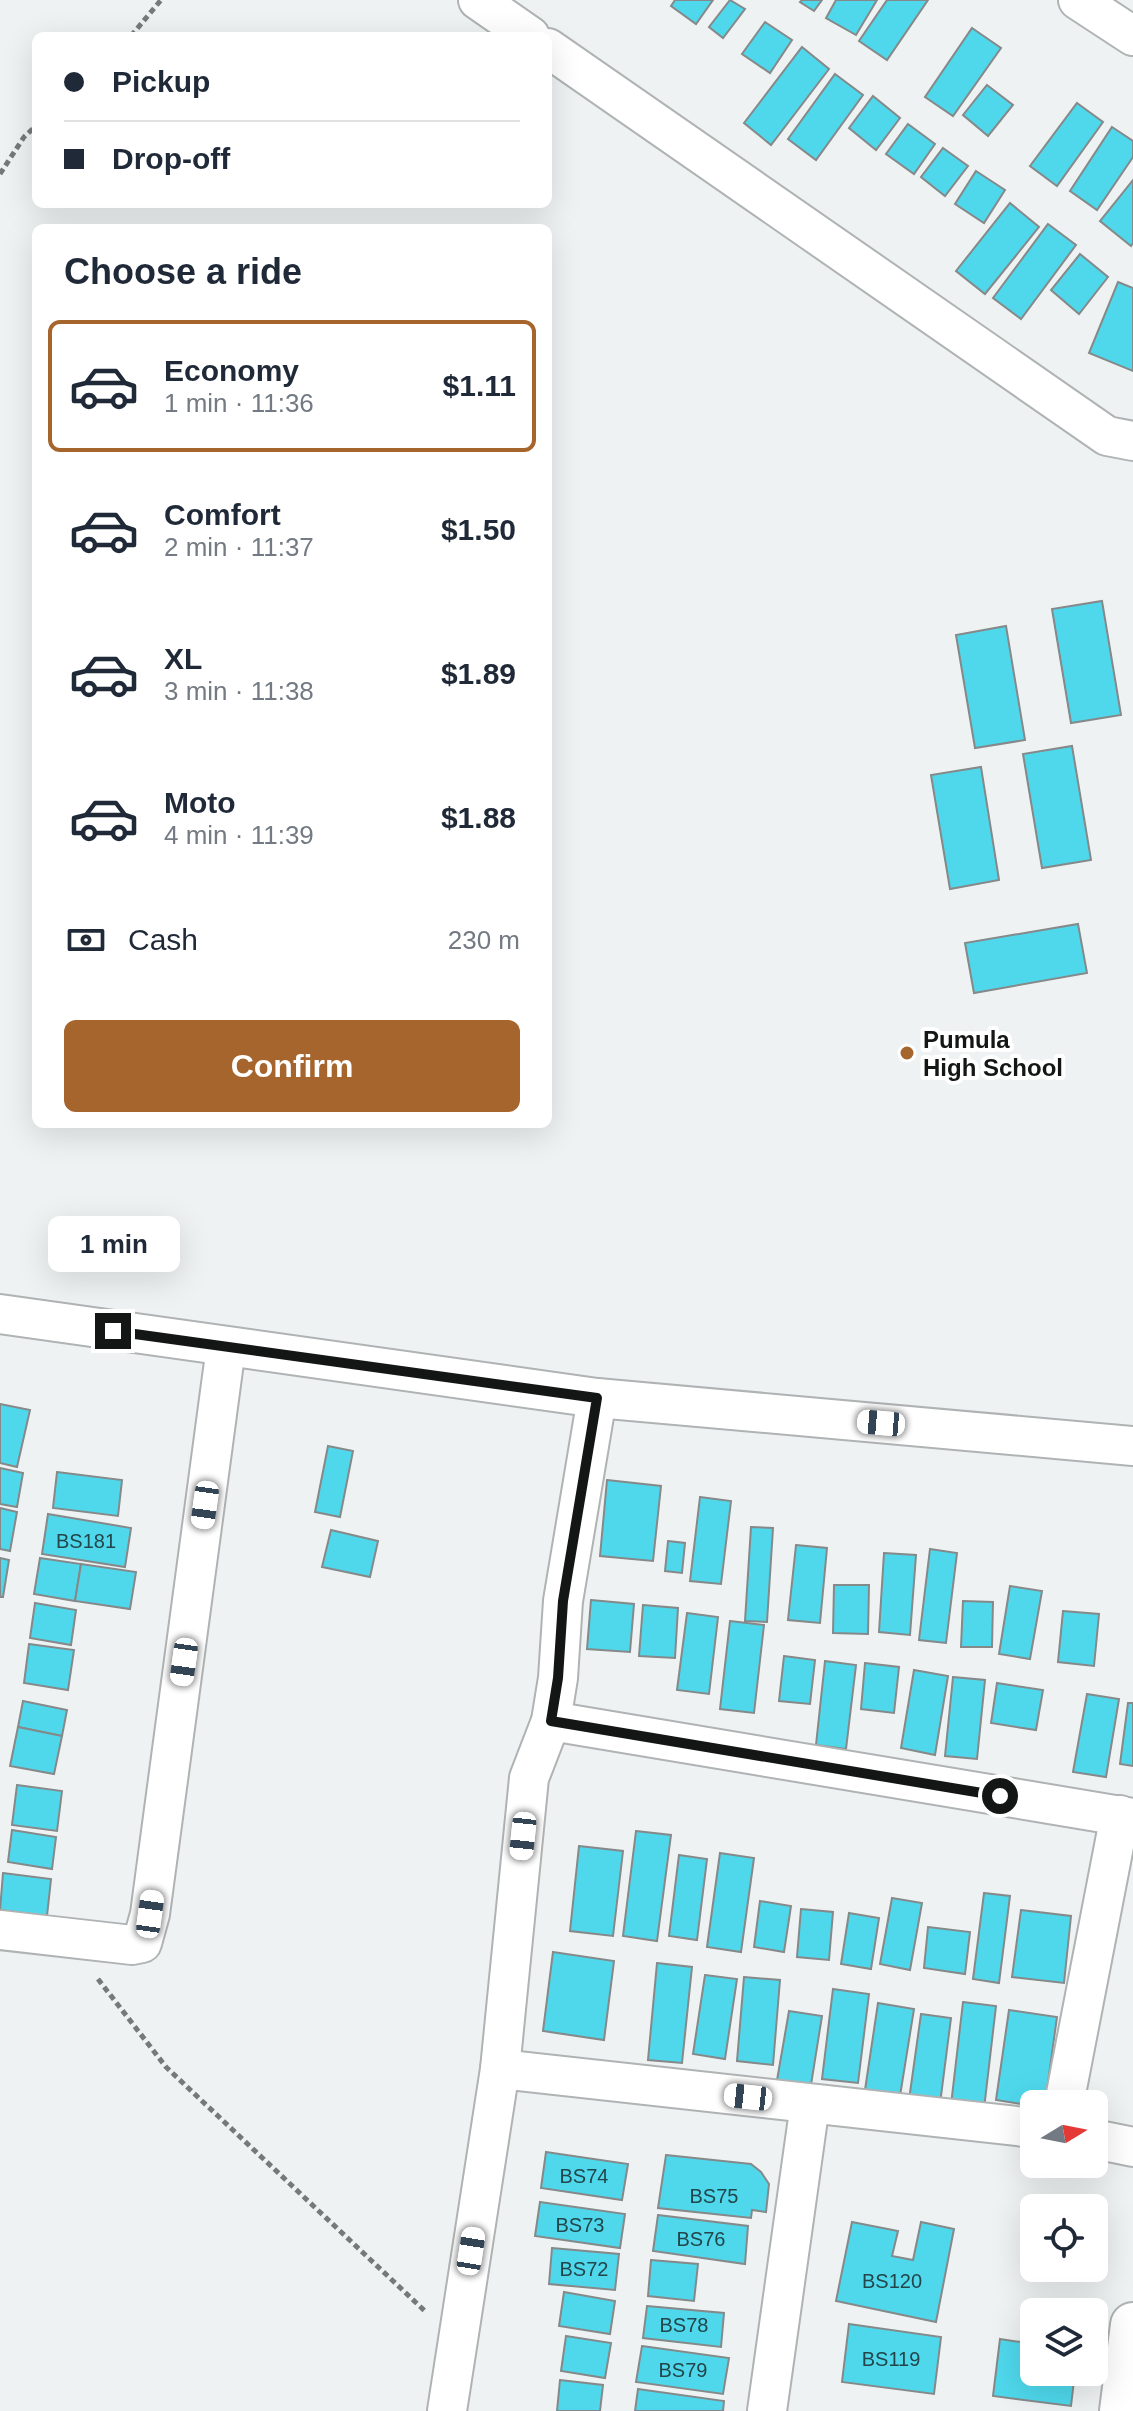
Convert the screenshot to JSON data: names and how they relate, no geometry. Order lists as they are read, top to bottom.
{
  "places": ["Pumula High School"],
  "house_numbers": [
    "BS181",
    "BS74",
    "BS75",
    "BS73",
    "BS76",
    "BS72",
    "BS120",
    "BS78",
    "BS119",
    "BS79"
  ],
  "north": "right",
  "page": {
    "banner": ["Pickup", "Drop-off"],
    "heading": "Choose a ride",
    "list": [
      {
        "name": "Economy",
        "note": "1 min · 11:36",
        "value": "$1.11"
      },
      {
        "name": "Comfort",
        "note": "2 min · 11:37",
        "value": "$1.50"
      },
      {
        "name": "XL",
        "note": "3 min · 11:38",
        "value": "$1.89"
      },
      {
        "name": "Moto",
        "note": "4 min · 11:39",
        "value": "$1.88"
      }
    ],
    "pay": ["Cash", "230 m"],
    "buttons": "Confirm",
    "bubble": "1 min"
  }
}
